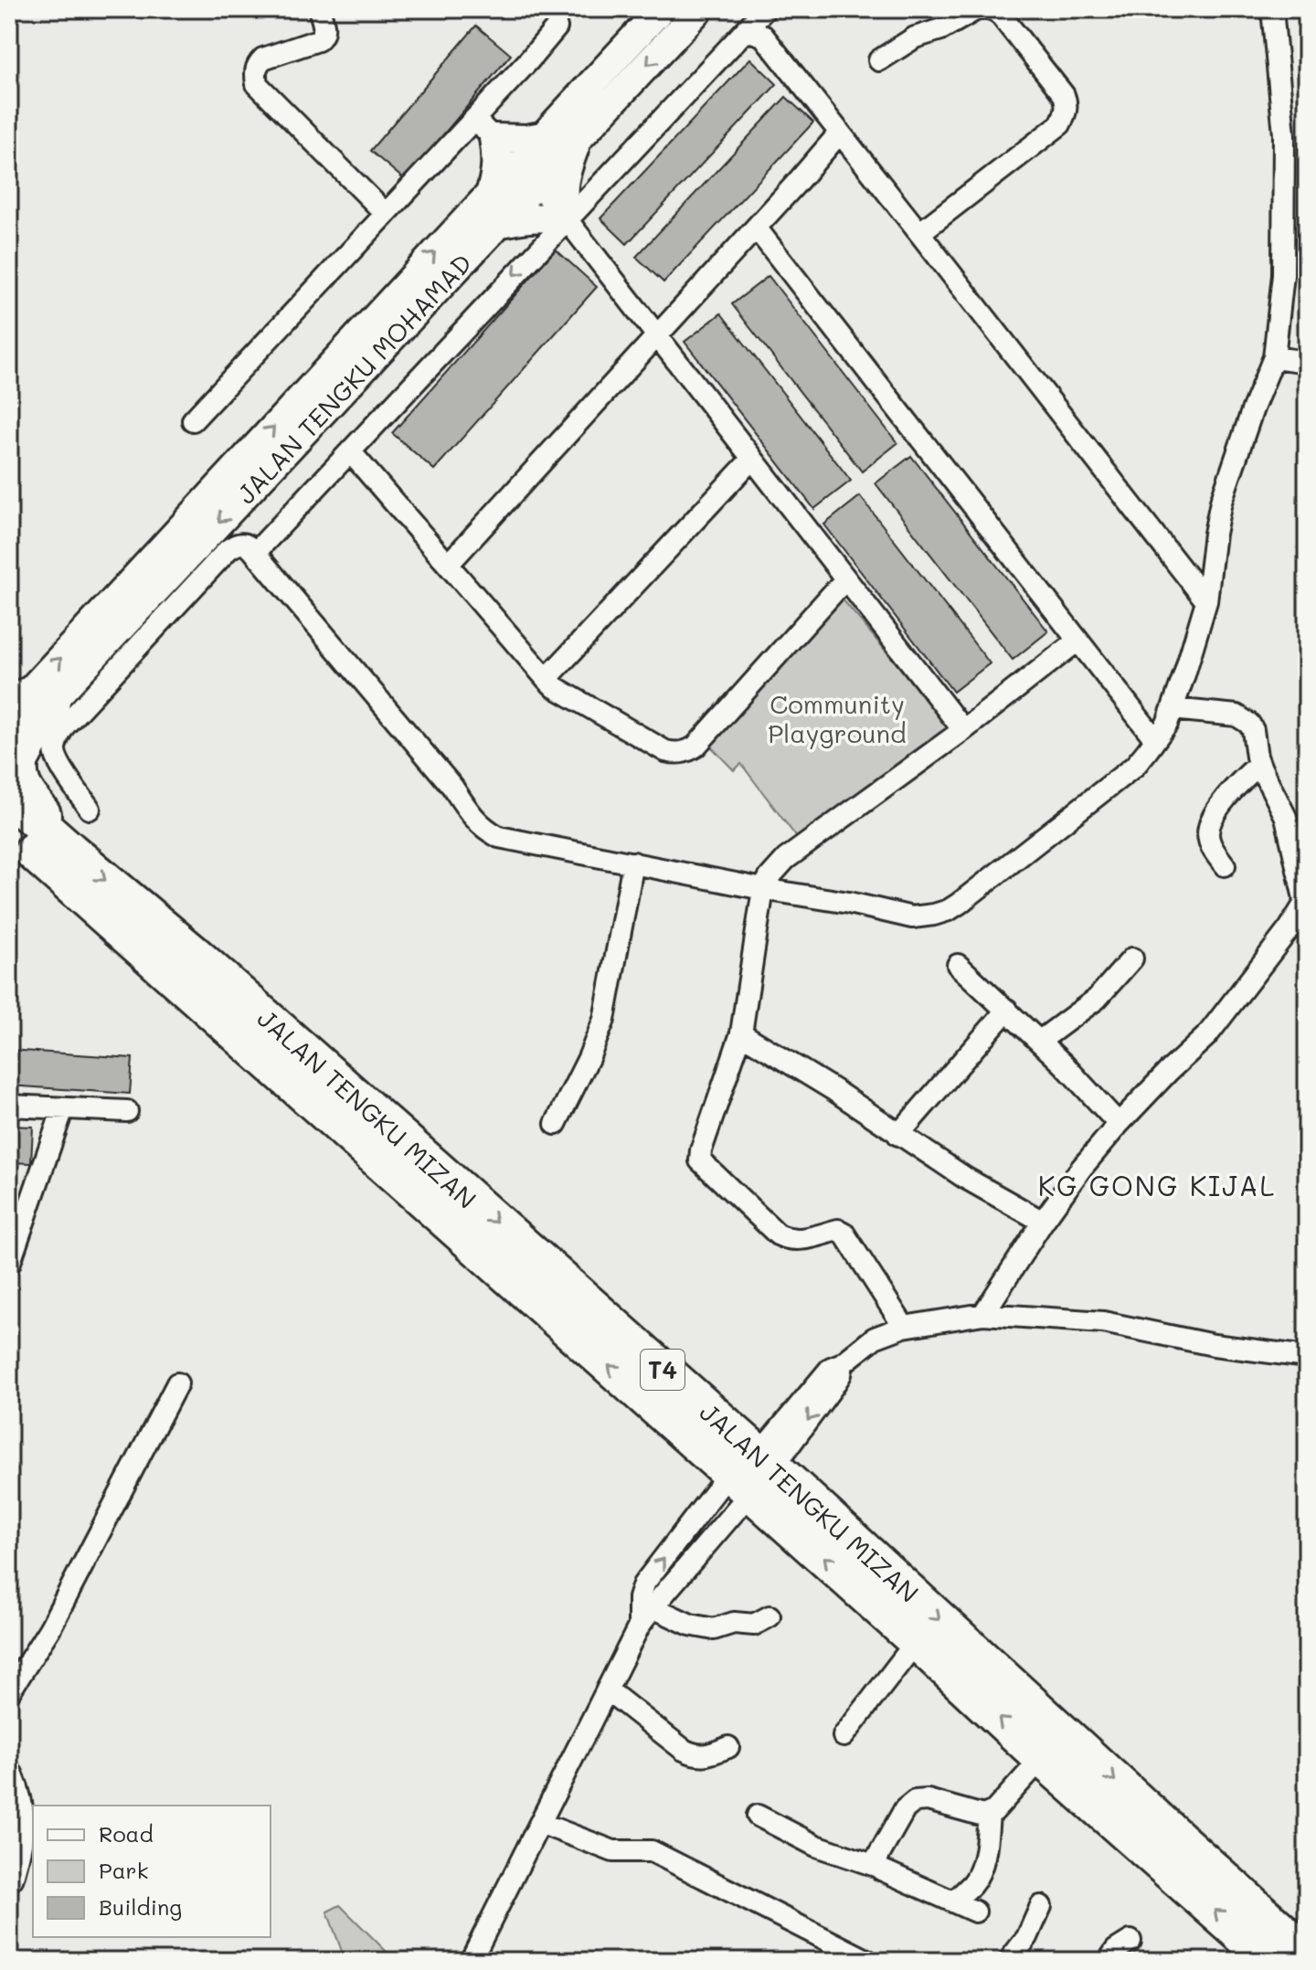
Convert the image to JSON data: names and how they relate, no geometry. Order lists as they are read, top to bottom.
{
  "streets": {
    "highway": ["JALAN TENGKU MIZAN", "T4"],
    "main road": ["JALAN TENGKU MOHAMAD"]
  },
  "districts": ["KG GONG KIJAL"],
  "parks": ["Community Playground"],
  "legend": ["Road", "Park", "Building"]
}
